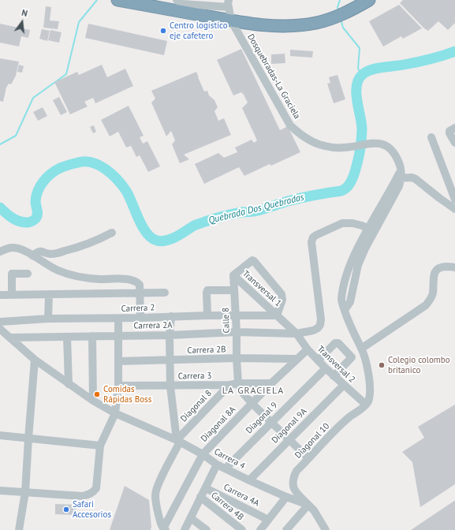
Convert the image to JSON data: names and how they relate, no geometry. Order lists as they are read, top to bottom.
{
  "streets": {
    "street": [
      "Dosquebradas-La Graciela",
      "Transversal 1",
      "Carrera 2",
      "Calle 8",
      "Carrera 2A",
      "Carrera 2B",
      "Transversal 2",
      "Carrera 3",
      "Diagonal 8",
      "Diagonal 9",
      "Diagonal 8A",
      "Diagonal 9A",
      "Diagonal 10",
      "Carrera 4",
      "Carrera 4A",
      "Carrera 4B"
    ]
  },
  "crossings": [
    ["Transversal 1", "Carrera 2"],
    ["Transversal 1", "Calle 8"],
    ["Transversal 1", "Carrera 2A"],
    ["Transversal 1", "Transversal 2"],
    ["Carrera 2", "Calle 8"],
    ["Calle 8", "Carrera 2A"],
    ["Calle 8", "Carrera 2B"],
    ["Calle 8", "Carrera 3"],
    ["Carrera 2A", "Transversal 2"],
    ["Carrera 2A", "Carrera 4"],
    ["Carrera 2B", "Diagonal 8A"],
    ["Transversal 2", "Diagonal 9"],
    ["Transversal 2", "Diagonal 8A"],
    ["Transversal 2", "Diagonal 9A"],
    ["Transversal 2", "Diagonal 10"],
    ["Carrera 3", "Diagonal 8"],
    ["Carrera 3", "Diagonal 8A"],
    ["Diagonal 8", "Diagonal 8A"],
    ["Diagonal 8", "Carrera 4"],
    ["Diagonal 9", "Carrera 4"],
    ["Diagonal 8A", "Carrera 4"],
    ["Diagonal 9A", "Carrera 4"],
    ["Diagonal 10", "Carrera 4"]
  ],
  "districts": ["LA GRACIELA"],
  "water": ["Quebrada Dos Quebradas"],
  "places": [
    "Centro logístico eje cafetero",
    "Colegio colombo britanico",
    "Comidas Rápidas Boss",
    "Safari Accesorios"
  ],
  "north": "top"
}
